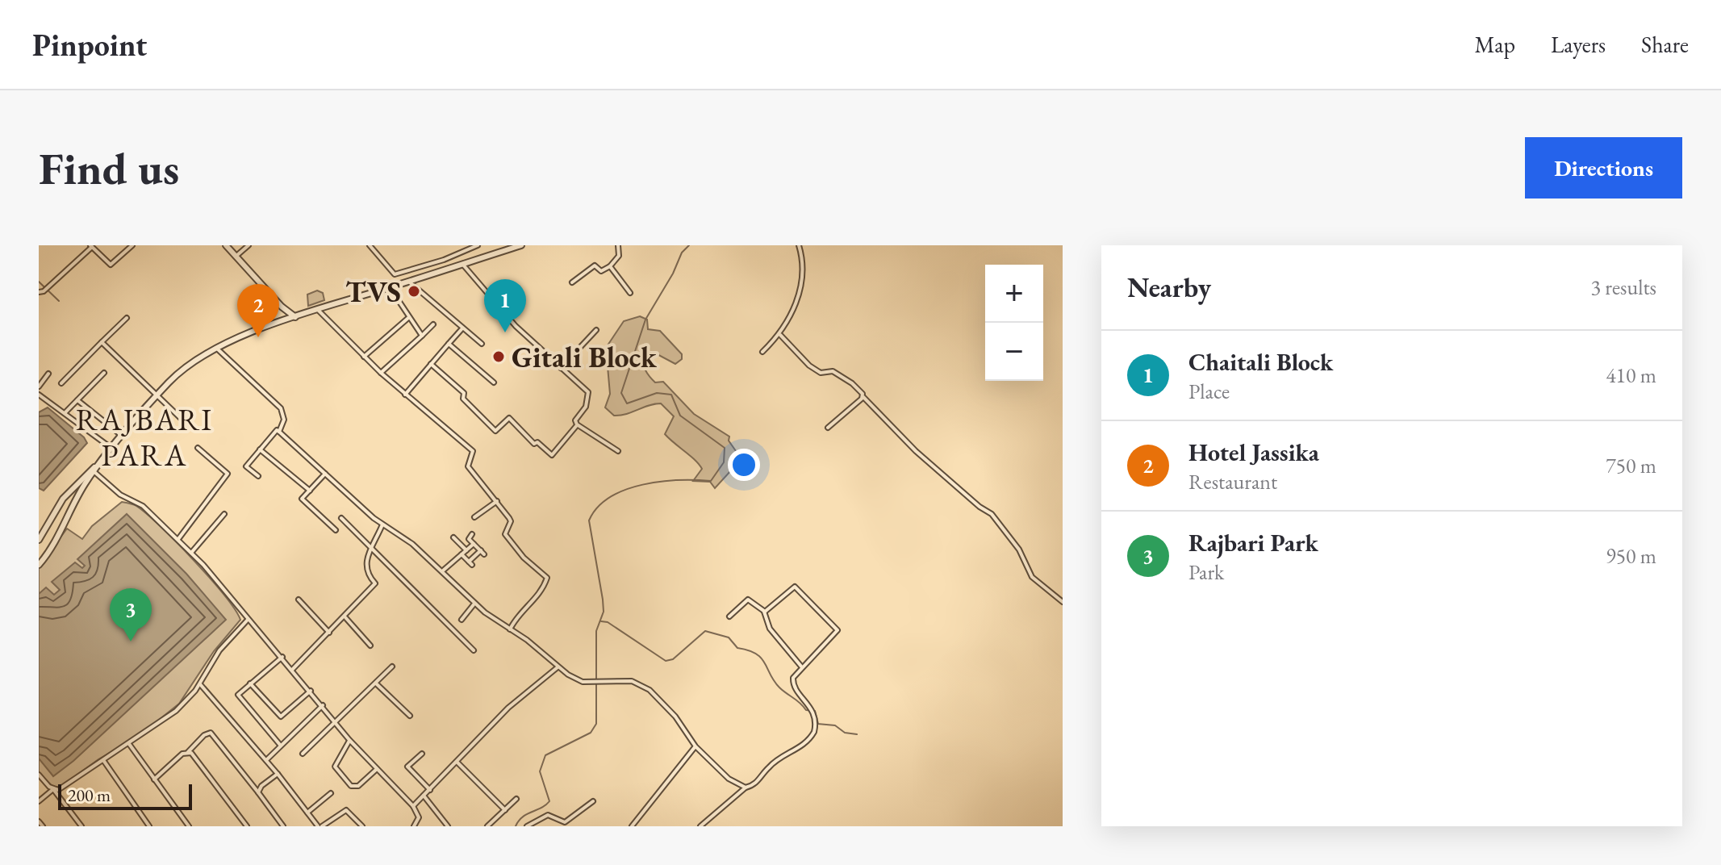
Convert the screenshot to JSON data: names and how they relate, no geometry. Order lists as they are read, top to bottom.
{
  "districts": ["RAJBARI PARA"],
  "places": ["TVS", "Gitali Block"],
  "scale_bar": "200 m",
  "page": {
    "header": "Pinpoint",
    "nav": ["Map", "Layers", "Share"],
    "buttons": "Directions",
    "title": "Find us",
    "heading": ["Nearby", "3 results"],
    "map_buttons": ["+", "−"],
    "pins": ["1", "2", "3"],
    "list": [
      {
        "mark": "1",
        "name": "Chaitali Block",
        "note": "Place",
        "value": "410 m"
      },
      {
        "mark": "2",
        "name": "Hotel Jassika",
        "note": "Restaurant",
        "value": "750 m"
      },
      {
        "mark": "3",
        "name": "Rajbari Park",
        "note": "Park",
        "value": "950 m"
      }
    ],
    "scale": "200 m"
  }
}
